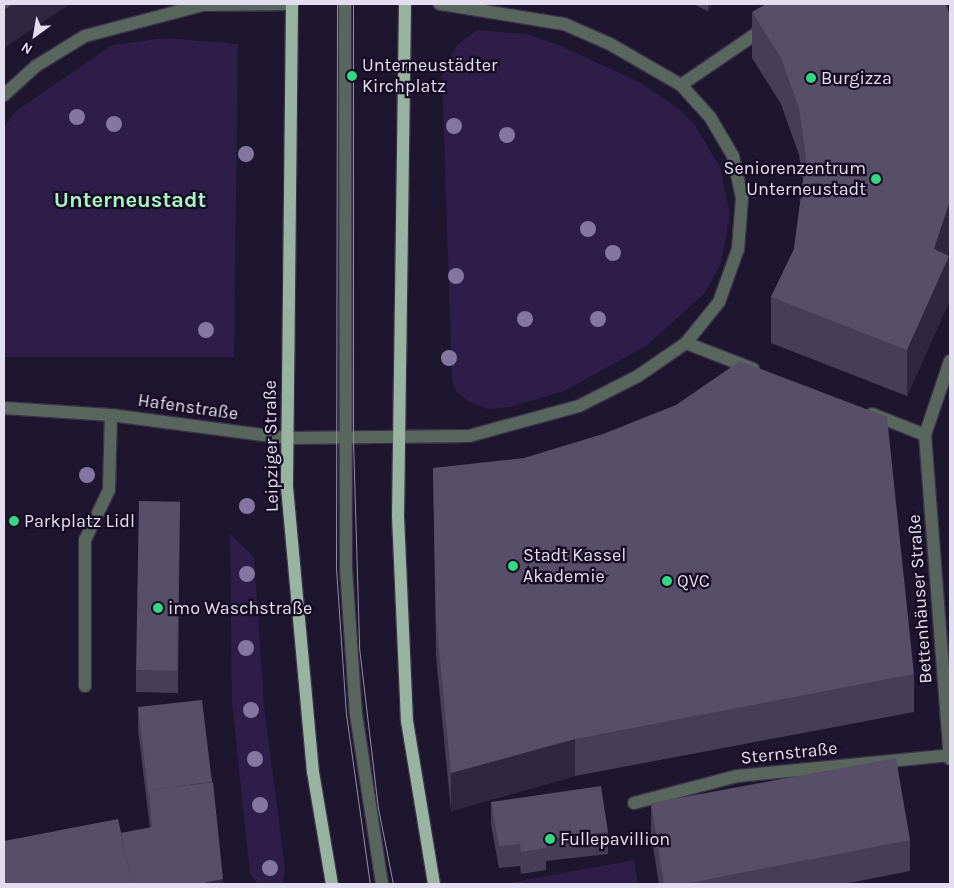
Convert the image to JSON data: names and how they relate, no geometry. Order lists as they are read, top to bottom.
{
  "streets": {
    "main road": ["Leipziger Straße"],
    "street": ["Hafenstraße", "Bettenhäuser Straße", "Sternstraße"]
  },
  "crossings": [
    ["Hafenstraße", "Leipziger Straße"],
    ["Bettenhäuser Straße", "Sternstraße"]
  ],
  "districts": ["Unterneustadt"],
  "places": [
    "Unterneustädter Kirchplatz",
    "Burgizza",
    "Seniorenzentrum Unterneustadt",
    "Parkplatz Lidl",
    "Stadt Kassel Akademie",
    "QVC",
    "imo Waschstraße",
    "Fullepavillion"
  ],
  "north": "bottom left"
}
